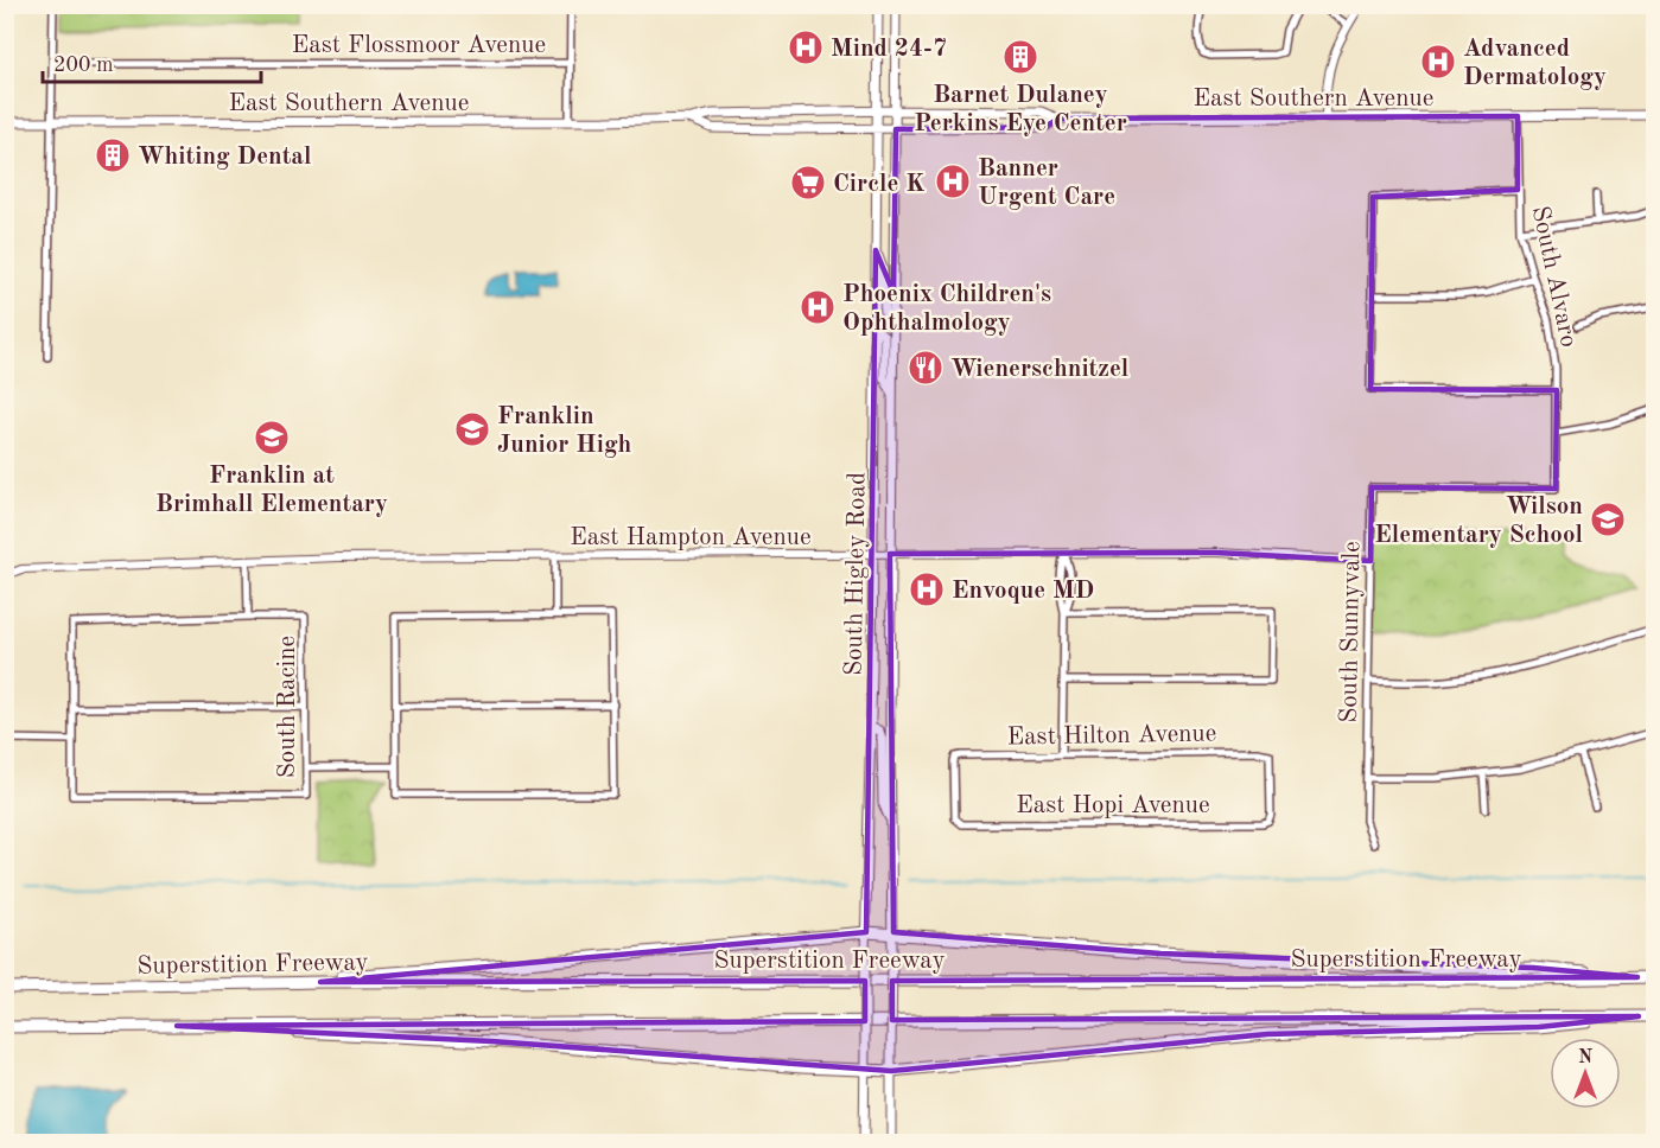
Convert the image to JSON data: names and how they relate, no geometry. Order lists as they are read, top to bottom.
{
  "streets": {
    "highway": ["Superstition Freeway"],
    "main road": ["East Southern Avenue", "South Higley Road"],
    "street": [
      "East Flossmoor Avenue",
      "South Alvaro",
      "East Hampton Avenue",
      "South Sunnyvale",
      "South Racine",
      "East Hilton Avenue",
      "East Hopi Avenue"
    ]
  },
  "crossings": [
    ["East Southern Avenue", "South Alvaro"],
    ["East Southern Avenue", "South Higley Road"],
    ["South Alvaro", "South Sunnyvale"],
    ["East Hampton Avenue", "South Higley Road"],
    ["East Hampton Avenue", "South Sunnyvale"],
    ["East Hampton Avenue", "South Racine"],
    ["East Hilton Avenue", "East Hopi Avenue"]
  ],
  "places": {
    "hospital": [
      "Mind 24-7",
      "Advanced Dermatology",
      "Banner Urgent Care",
      "Phoenix Children's Ophthalmology",
      "Envoque MD"
    ],
    "building": ["Barnet Dulaney Perkins Eye Center", "Whiting Dental"],
    "supermarket": ["Circle K"],
    "restaurant": ["Wienerschnitzel"],
    "school or university": ["Franklin Junior High", "Franklin at Brimhall Elementary", "Wilson Elementary School"]
  },
  "scale_bar": "200 m",
  "north": "top"
}
